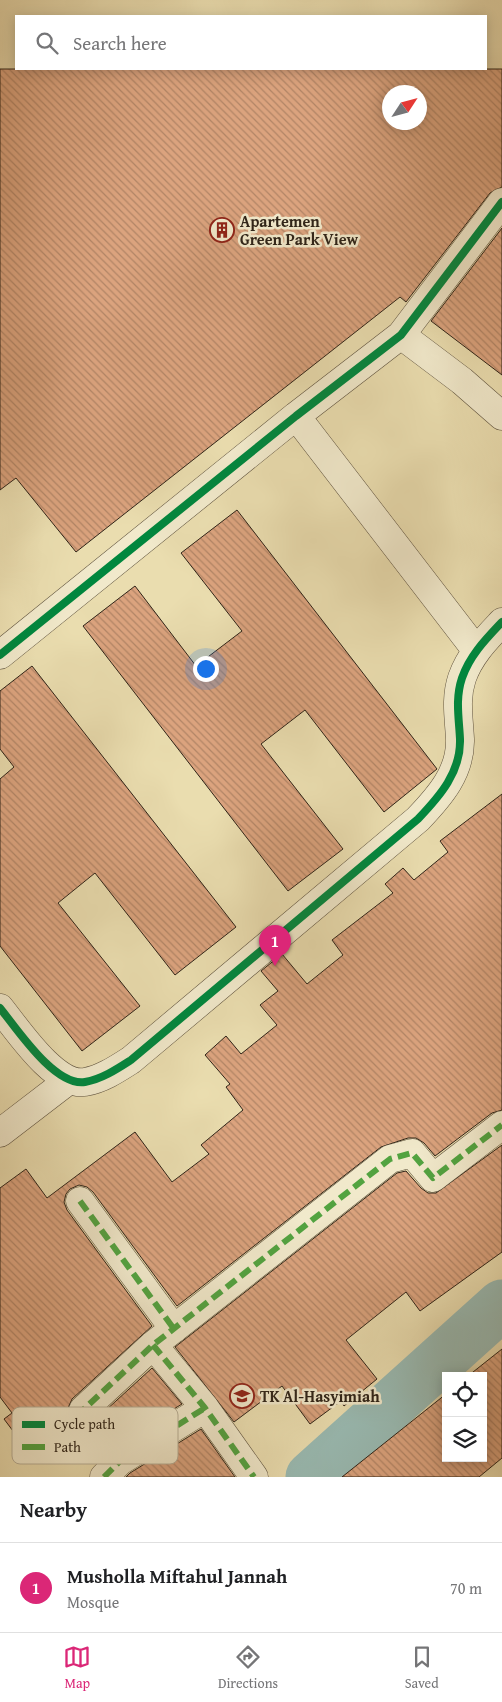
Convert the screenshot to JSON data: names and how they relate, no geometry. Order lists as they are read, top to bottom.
{
  "places": {
    "building": ["Apartemen Green Park View"],
    "school or university": ["TK Al-Hasyimiah"]
  },
  "legend": ["Cycle path", "Path"],
  "north": "top right",
  "page": {
    "search": "Search here",
    "pins": "1",
    "heading": "Nearby",
    "list": [
      {
        "mark": "1",
        "name": "Musholla Miftahul Jannah",
        "note": "Mosque",
        "value": "70 m"
      }
    ],
    "nav": ["Map", "Directions", "Saved"]
  }
}
